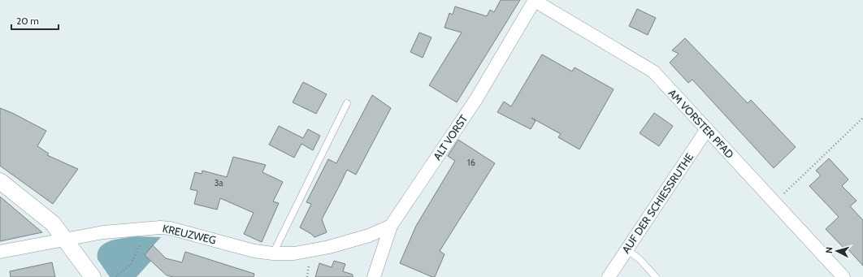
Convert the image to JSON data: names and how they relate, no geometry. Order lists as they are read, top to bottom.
{
  "streets": {
    "street": [
      "AM VORSTER PFAD",
      "ALT VORST",
      "AUF DER SCHIESSRUTHE",
      "KREUZWEG"
    ]
  },
  "crossings": [
    ["AM VORSTER PFAD", "ALT VORST"],
    ["AM VORSTER PFAD", "AUF DER SCHIESSRUTHE"],
    ["ALT VORST", "KREUZWEG"]
  ],
  "house_numbers": ["16", "3a"],
  "scale_bar": "20 m",
  "north": "left"
}
